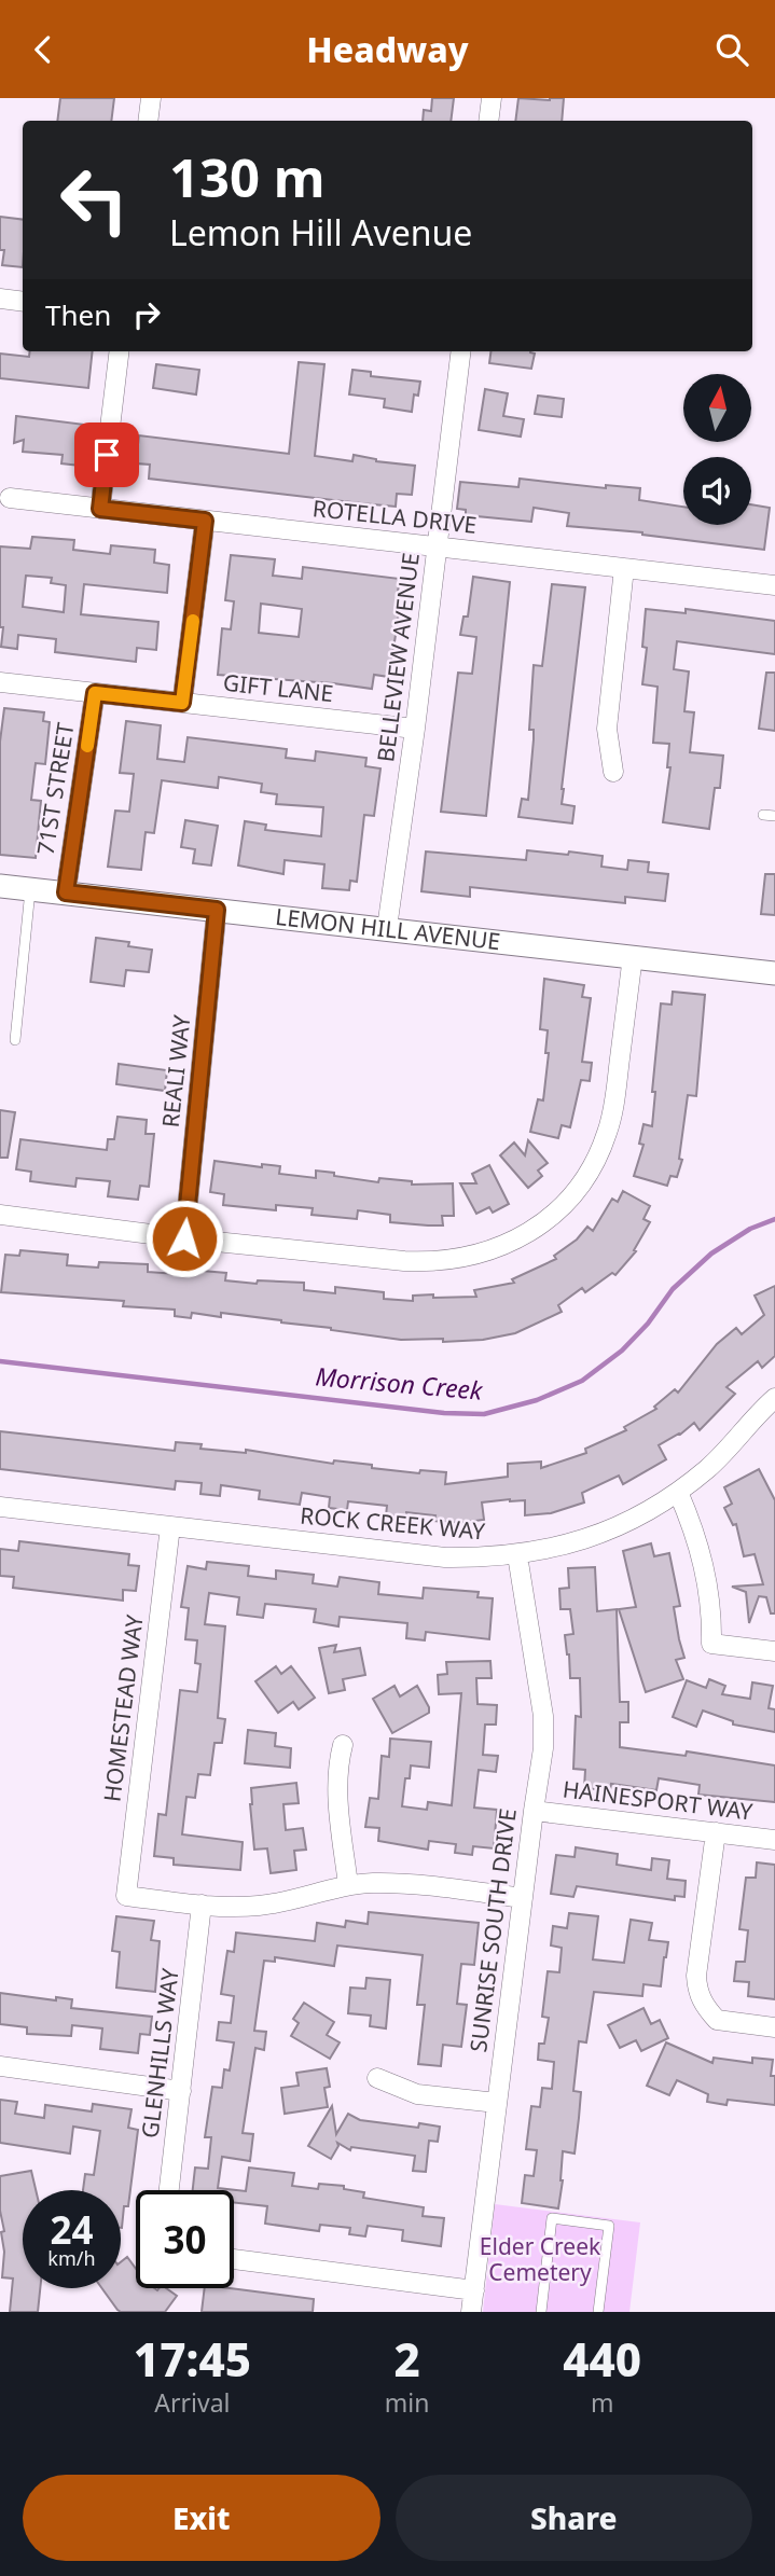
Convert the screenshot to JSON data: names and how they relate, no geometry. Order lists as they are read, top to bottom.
{
  "streets": {
    "street": [
      "ROTELLA DRIVE",
      "BELLEVIEW AVENUE",
      "GIFT LANE",
      "71ST STREET",
      "LEMON HILL AVENUE",
      "REALI WAY",
      "ROCK CREEK WAY",
      "HOMESTEAD WAY",
      "HAINESPORT WAY",
      "SUNRISE SOUTH DRIVE",
      "GLENHILLS WAY"
    ]
  },
  "crossings": [
    ["ROTELLA DRIVE", "BELLEVIEW AVENUE"],
    ["BELLEVIEW AVENUE", "GIFT LANE"],
    ["BELLEVIEW AVENUE", "LEMON HILL AVENUE"],
    ["GIFT LANE", "71ST STREET"],
    ["71ST STREET", "LEMON HILL AVENUE"],
    ["LEMON HILL AVENUE", "REALI WAY"],
    ["ROCK CREEK WAY", "HOMESTEAD WAY"],
    ["ROCK CREEK WAY", "SUNRISE SOUTH DRIVE"],
    ["HOMESTEAD WAY", "GLENHILLS WAY"],
    ["HAINESPORT WAY", "SUNRISE SOUTH DRIVE"]
  ],
  "water": ["Morrison Creek"],
  "parks": ["Elder Creek Cemetery"],
  "north": "top",
  "page": {
    "header": "Headway",
    "turn": ["130 m", "Lemon Hill Avenue"],
    "then": "Then",
    "speed": "24 km/h",
    "limit": "30",
    "eta": [
      "17:45",
      "Arrival",
      "2",
      "min",
      "440",
      "m"
    ],
    "buttons": ["Exit", "Share"]
  }
}
